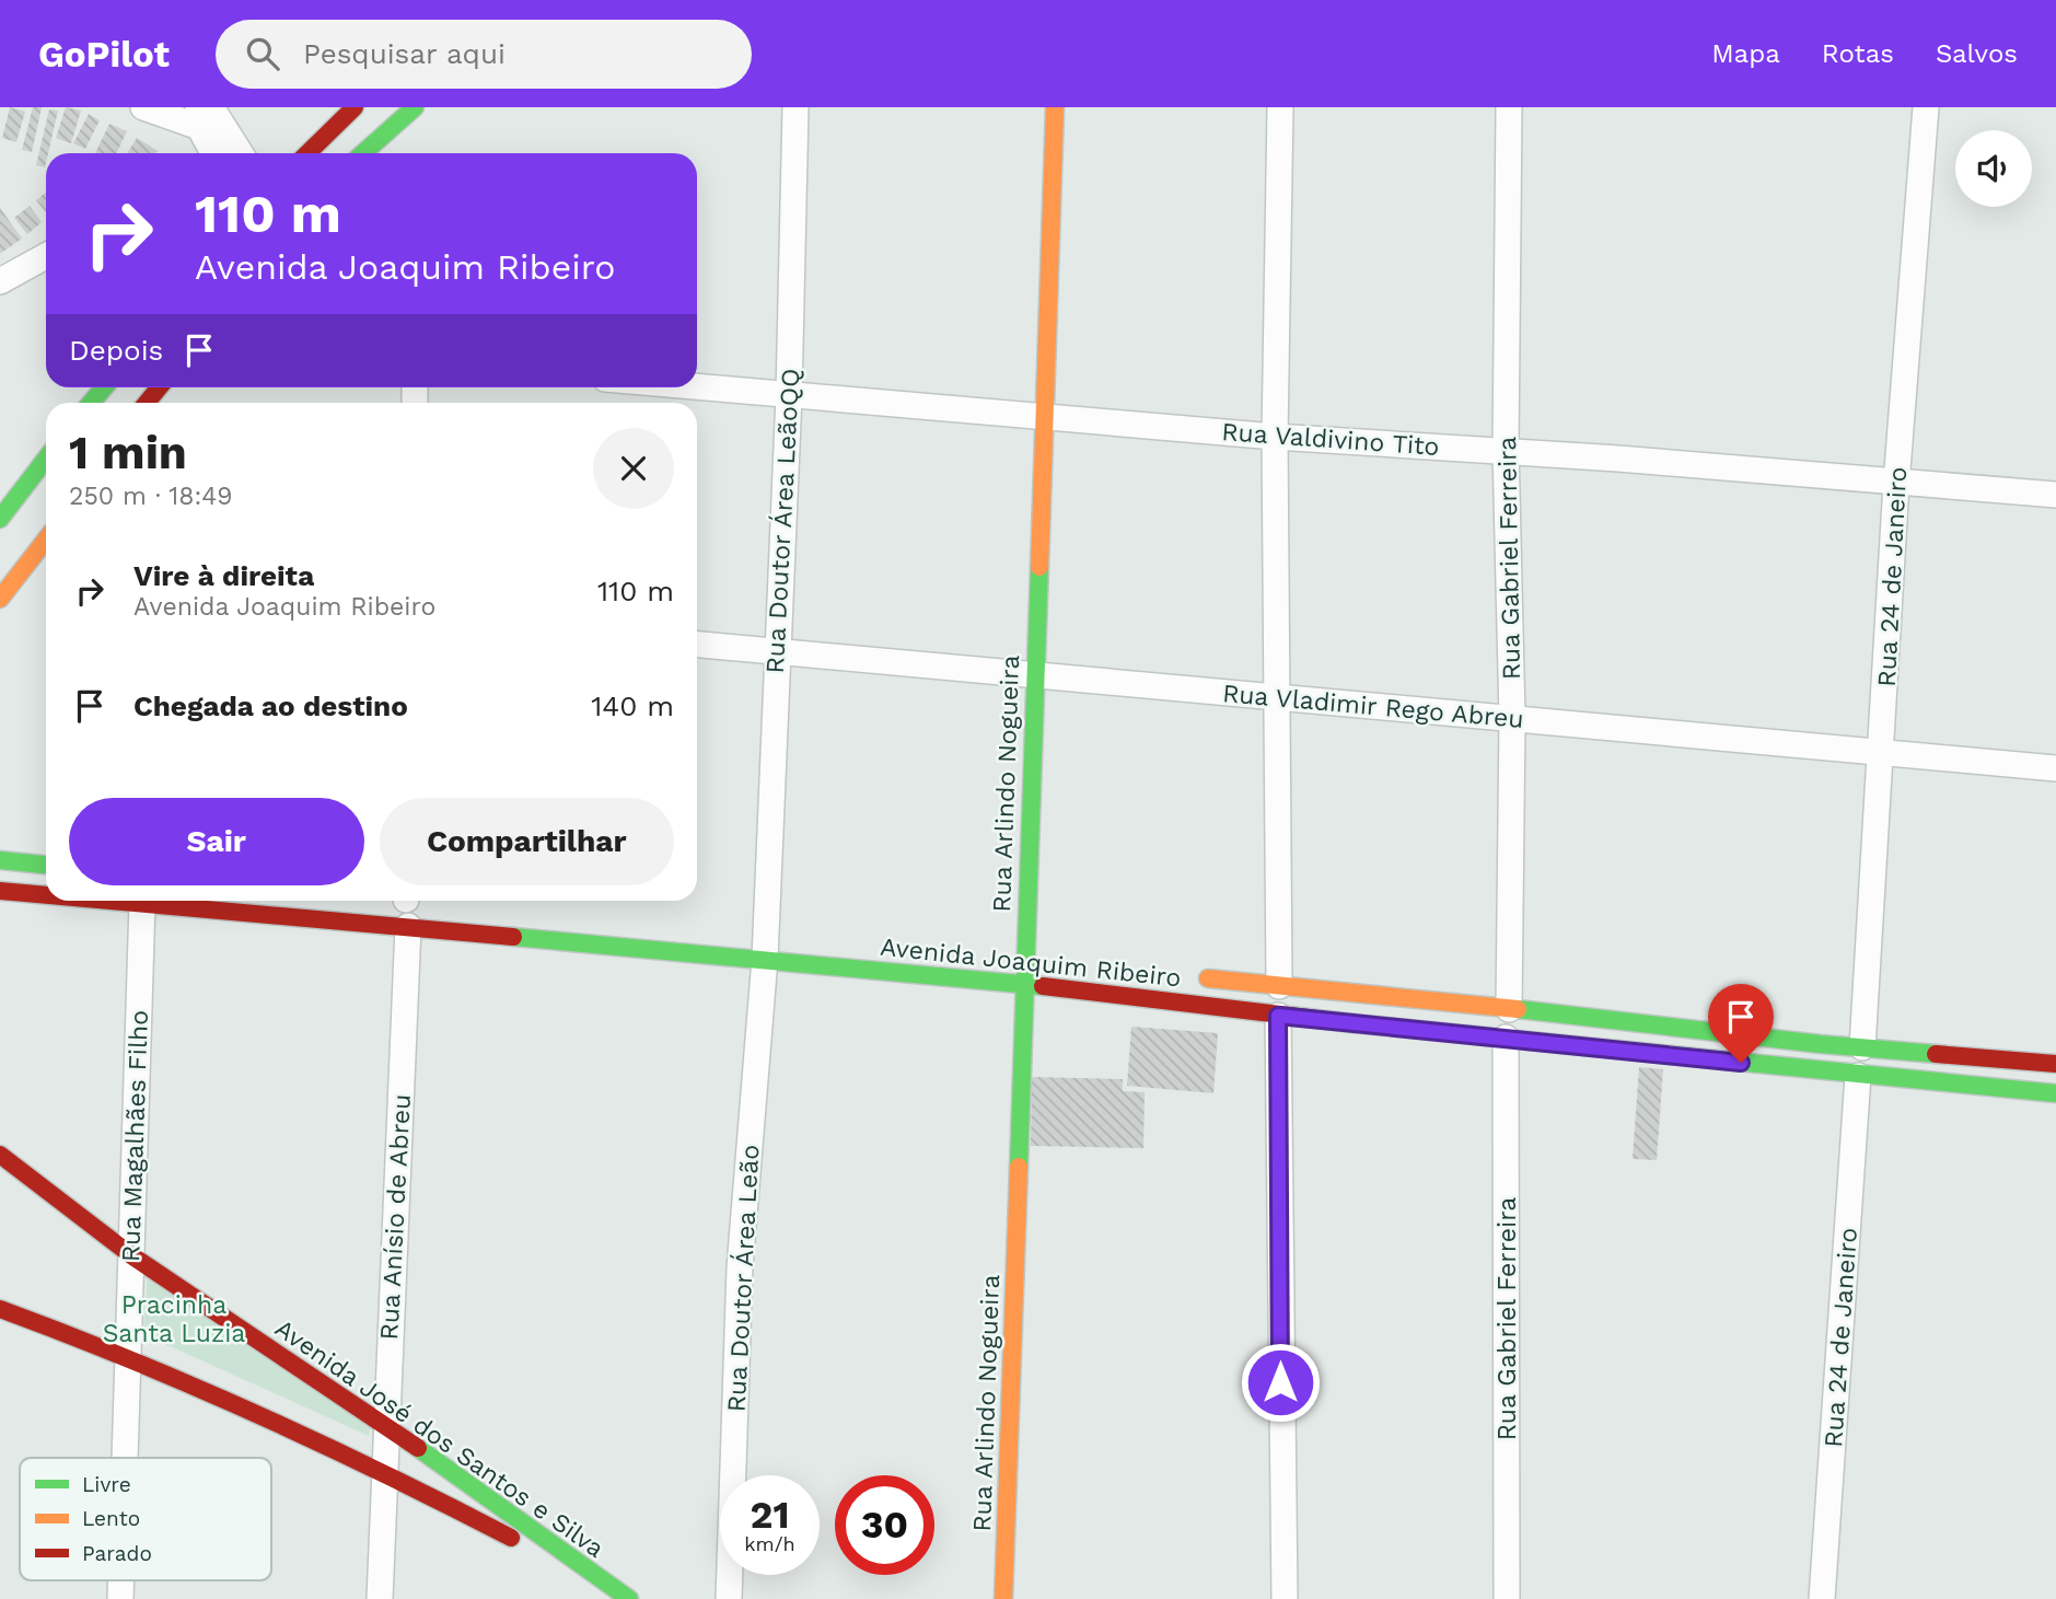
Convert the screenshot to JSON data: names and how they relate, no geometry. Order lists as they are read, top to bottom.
{
  "streets": {
    "main road": ["Rua Arlindo Nogueira", "Avenida Joaquim Ribeiro", "Avenida José dos Santos e Silva"],
    "street": [
      "Rua Valdivino Tito",
      "Rua Doutor Área LeãoQQ",
      "Rua Gabriel Ferreira",
      "Rua 24 de Janeiro",
      "Rua Vladimir Rego Abreu",
      "Rua Magalhães Filho",
      "Rua Anísio de Abreu",
      "Rua Doutor Área Leão"
    ]
  },
  "crossings": [
    ["Rua Valdivino Tito", "Rua Doutor Área LeãoQQ"],
    ["Rua Valdivino Tito", "Rua Gabriel Ferreira"],
    ["Rua Valdivino Tito", "Rua 24 de Janeiro"],
    ["Rua Valdivino Tito", "Rua Arlindo Nogueira"],
    ["Rua Doutor Área LeãoQQ", "Rua Vladimir Rego Abreu"],
    ["Rua Doutor Área LeãoQQ", "Avenida Joaquim Ribeiro"],
    ["Rua Doutor Área LeãoQQ", "Rua Doutor Área Leão"],
    ["Rua Gabriel Ferreira", "Rua Vladimir Rego Abreu"],
    ["Rua Gabriel Ferreira", "Avenida Joaquim Ribeiro"],
    ["Rua 24 de Janeiro", "Rua Vladimir Rego Abreu"],
    ["Rua 24 de Janeiro", "Avenida Joaquim Ribeiro"],
    ["Rua Vladimir Rego Abreu", "Rua Arlindo Nogueira"],
    ["Rua Arlindo Nogueira", "Avenida Joaquim Ribeiro"],
    ["Avenida Joaquim Ribeiro", "Rua Magalhães Filho"],
    ["Avenida Joaquim Ribeiro", "Rua Anísio de Abreu"],
    ["Avenida Joaquim Ribeiro", "Rua Doutor Área Leão"],
    ["Rua Magalhães Filho", "Avenida José dos Santos e Silva"],
    ["Rua Anísio de Abreu", "Avenida José dos Santos e Silva"]
  ],
  "parks": ["Pracinha Santa Luzia"],
  "legend": ["Livre", "Lento", "Parado"],
  "page": {
    "header": "GoPilot",
    "search": "Pesquisar aqui",
    "nav": ["Mapa", "Rotas", "Salvos"],
    "turn": ["110 m", "Avenida Joaquim Ribeiro"],
    "then": "Depois",
    "heading": ["1 min", "250 m · 18:49"],
    "list": [
      {
        "name": "Vire à direita",
        "note": "Avenida Joaquim Ribeiro",
        "value": "110 m"
      },
      {
        "name": "Chegada ao destino",
        "value": "140 m"
      }
    ],
    "buttons": ["Sair", "Compartilhar"],
    "speed": "21 km/h",
    "limit": "30"
  }
}
